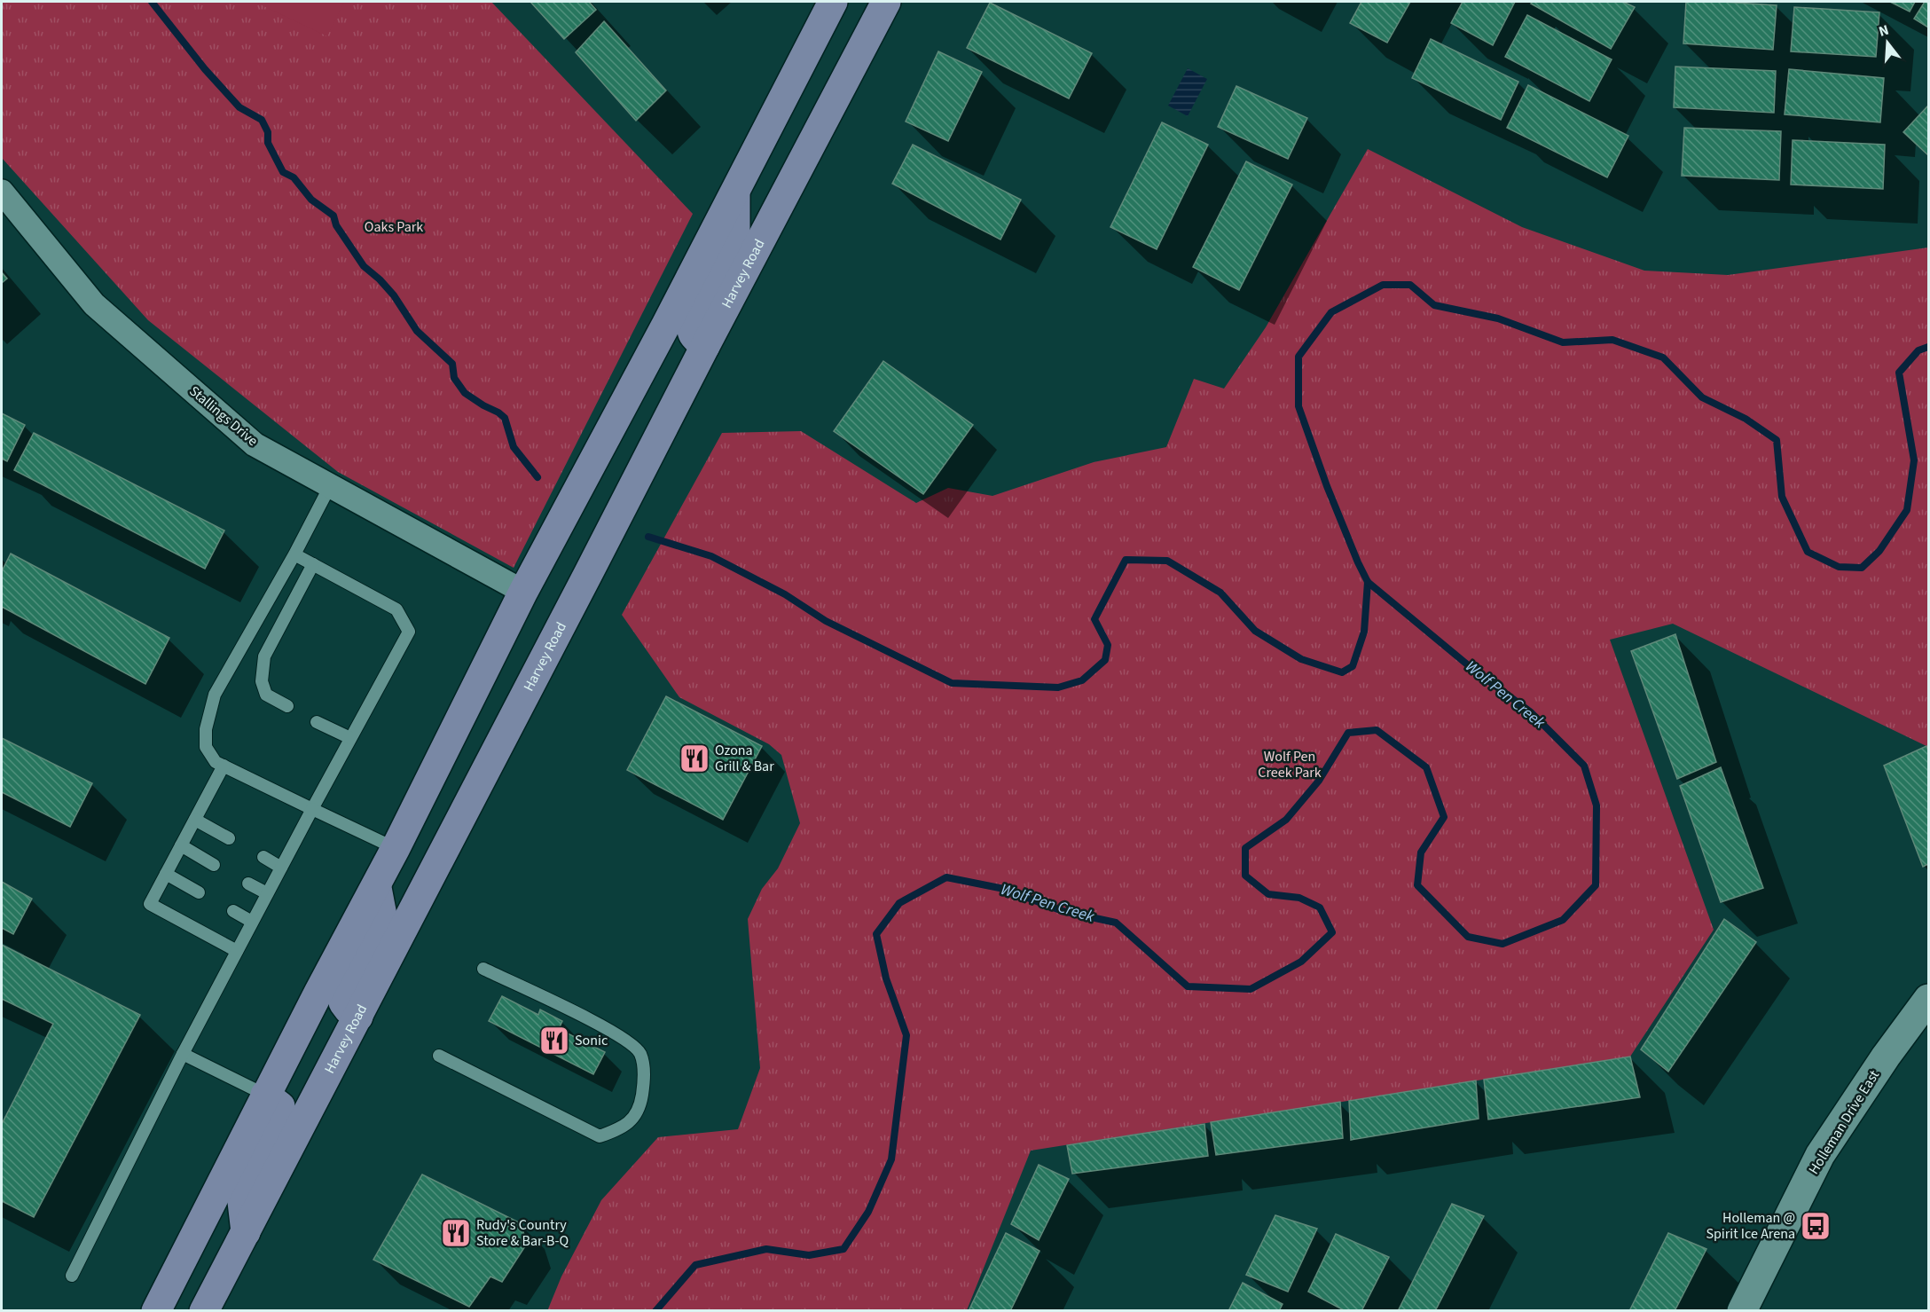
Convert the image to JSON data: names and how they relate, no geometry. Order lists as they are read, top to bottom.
{
  "streets": {
    "main road": ["Harvey Road"],
    "street": ["Stallings Drive", "Holleman Drive East"]
  },
  "water": ["Wolf Pen Creek"],
  "parks": ["Oaks Park", "Wolf Pen Creek Park"],
  "places": {
    "restaurant": ["Ozona Grill & Bar", "Sonic", "Rudy's Country Store & Bar-B-Q"],
    "bus stop": ["Holleman @ Spirit Ice Arena"]
  },
  "north": "top"
}
